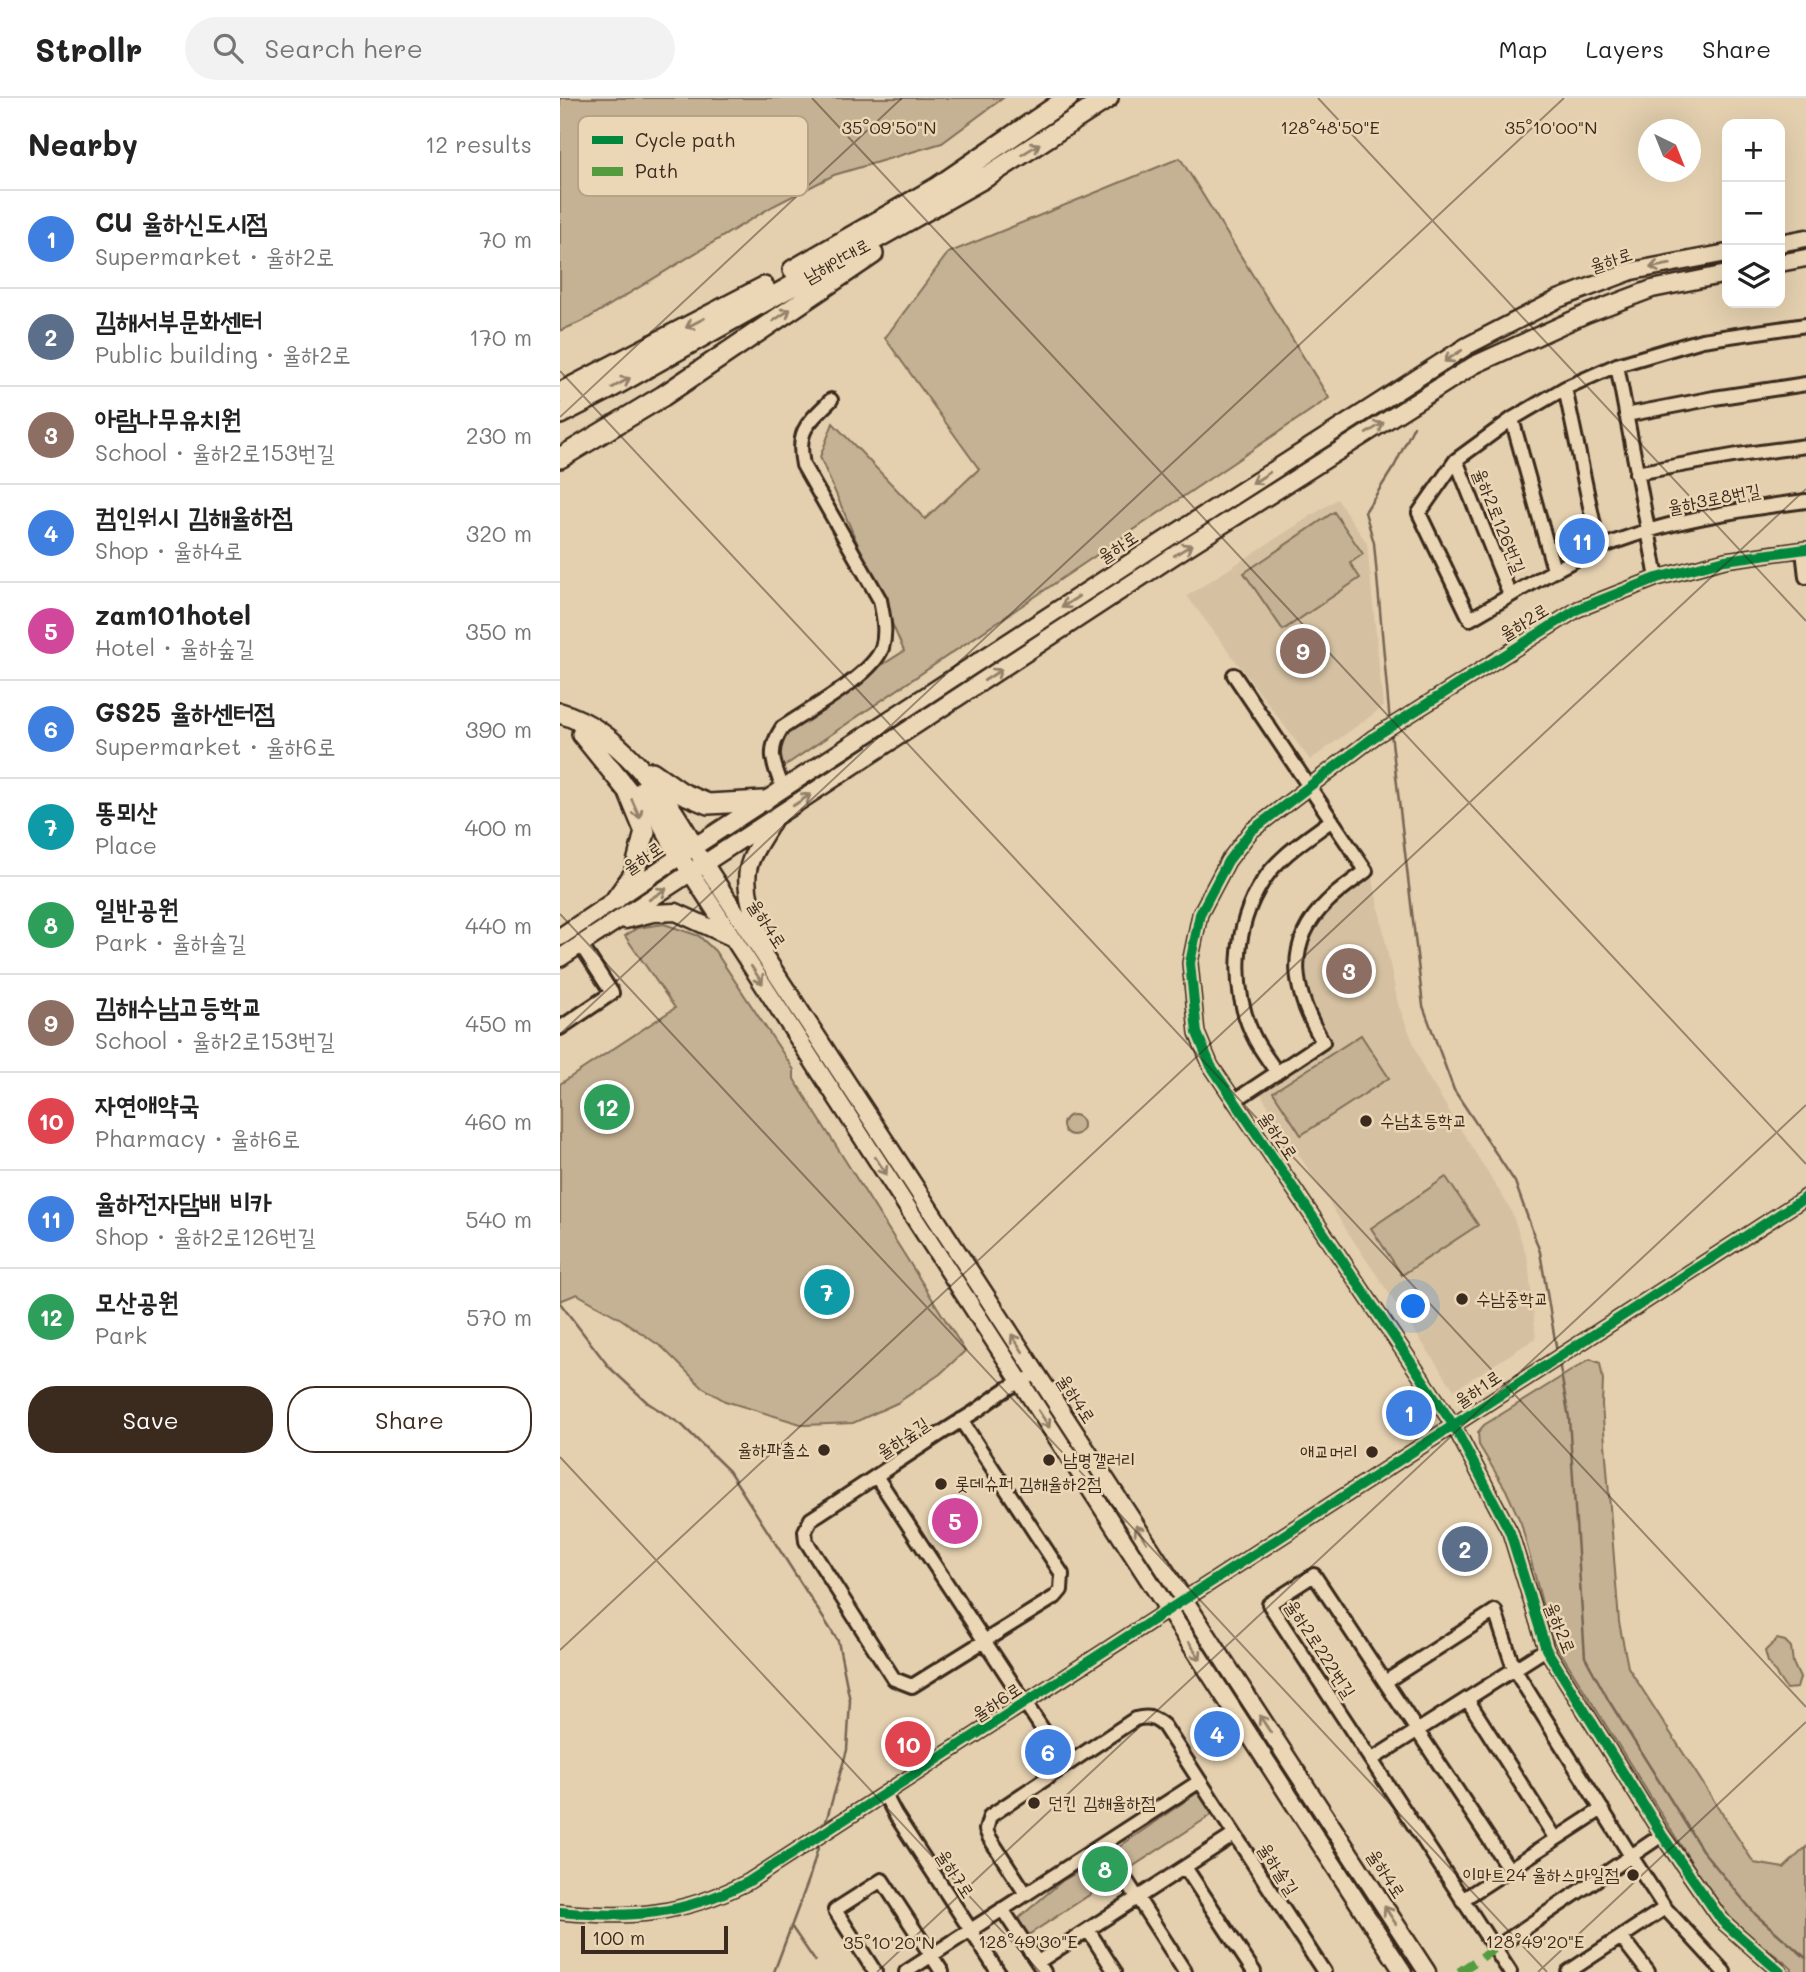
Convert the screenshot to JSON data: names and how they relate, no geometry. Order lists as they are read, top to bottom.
{
  "streets": {
    "highway": ["남해안대로"],
    "main road": ["율하로", "율하4로"],
    "street": [
      "율하3로8번길",
      "율하2로126번길",
      "율하2로",
      "율하1로",
      "율하숲길",
      "율하2로222번길",
      "율하6로",
      "율하솔길",
      "율하7로"
    ]
  },
  "crossings": [
    ["율하로", "율하4로"],
    ["율하3로8번길", "율하2로126번길"],
    ["율하2로", "율하1로"],
    ["율하4로", "율하1로"],
    ["율하4로", "율하숲길"],
    ["율하4로", "율하6로"],
    ["율하1로", "율하6로"],
    ["율하숲길", "율하6로"],
    ["율하6로", "율하7로"]
  ],
  "places": [
    "수남초등학교",
    "수남중학교",
    "율하파출소",
    "애교머리",
    "남명갤러리",
    "롯데슈퍼 김해율하2점",
    "던킨 김해율하점",
    "이마트24 율하스마일점"
  ],
  "legend": ["Cycle path", "Path"],
  "scale_bar": "100 m",
  "north": "bottom right",
  "page": {
    "header": "Strollr",
    "search": "Search here",
    "nav": ["Map", "Layers", "Share"],
    "heading": ["Nearby", "12 results"],
    "map_buttons": ["+", "−"],
    "list": [
      {
        "mark": "1",
        "name": "CU 율하신도시점",
        "note": "Supermarket · 율하2로",
        "value": "70 m"
      },
      {
        "mark": "2",
        "name": "김해서부문화센터",
        "note": "Public building · 율하2로",
        "value": "170 m"
      },
      {
        "mark": "3",
        "name": "아람나무유치원",
        "note": "School · 율하2로153번길",
        "value": "230 m"
      },
      {
        "mark": "4",
        "name": "컴인워시 김해율하점",
        "note": "Shop · 율하4로",
        "value": "320 m"
      },
      {
        "mark": "5",
        "name": "zam101hotel",
        "note": "Hotel · 율하숲길",
        "value": "350 m"
      },
      {
        "mark": "6",
        "name": "GS25 율하센터점",
        "note": "Supermarket · 율하6로",
        "value": "390 m"
      },
      {
        "mark": "7",
        "name": "똥뫼산",
        "note": "Place",
        "value": "400 m"
      },
      {
        "mark": "8",
        "name": "일반공원",
        "note": "Park · 율하솔길",
        "value": "440 m"
      },
      {
        "mark": "9",
        "name": "김해수남고등학교",
        "note": "School · 율하2로153번길",
        "value": "450 m"
      },
      {
        "mark": "10",
        "name": "자연애약국",
        "note": "Pharmacy · 율하6로",
        "value": "460 m"
      },
      {
        "mark": "11",
        "name": "율하전자담배 비카",
        "note": "Shop · 율하2로126번길",
        "value": "540 m"
      },
      {
        "mark": "12",
        "name": "모산공원",
        "note": "Park",
        "value": "570 m"
      }
    ],
    "pins": [
      "11",
      "9",
      "3",
      "12",
      "7",
      "1",
      "5",
      "2",
      "4",
      "10",
      "6",
      "8"
    ],
    "buttons": ["Save", "Share"],
    "scale": "100 m"
  },
  "coordinates": [
    "35°09'50\"N",
    "35°10'00\"N",
    "128°48'50\"E",
    "128°49'30\"E",
    "128°49'20\"E",
    "35°10'20\"N"
  ]
}
